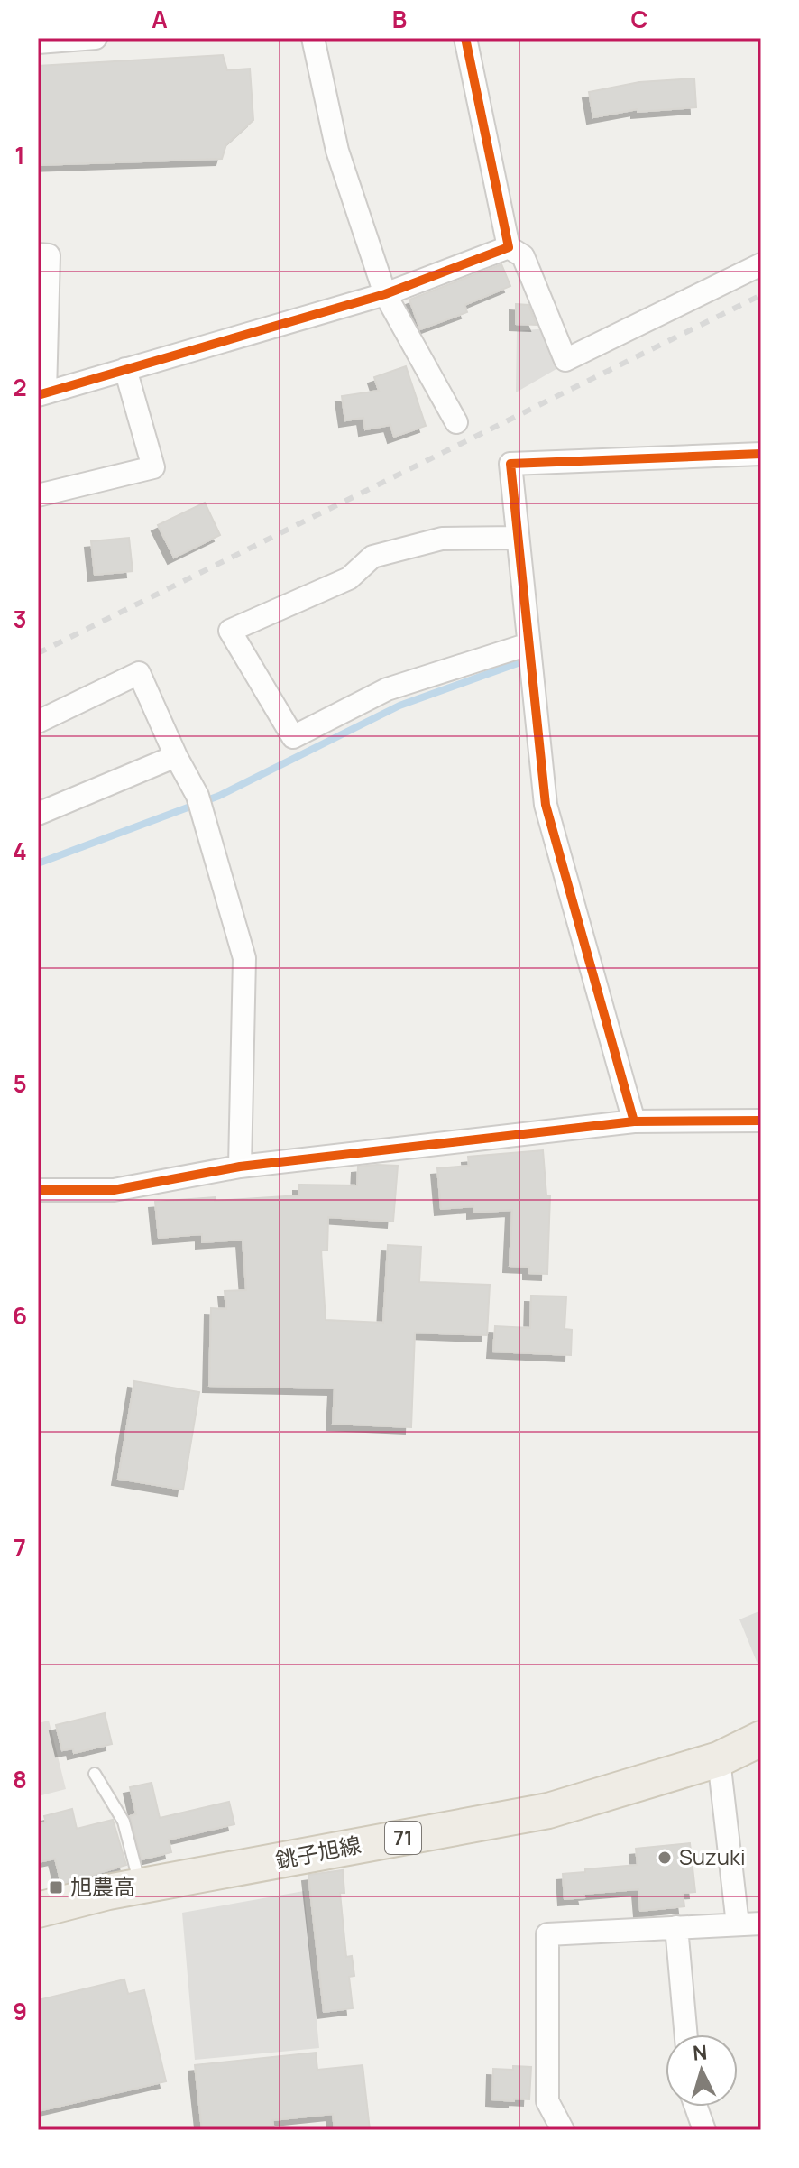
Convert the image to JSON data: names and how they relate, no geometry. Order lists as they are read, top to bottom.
{
  "streets": {
    "main road": ["71", "銚子旭線"]
  },
  "places": {
    "other": ["Suzuki"],
    "transit": ["旭農高"]
  },
  "north": "top",
  "grid": {
    "columns": ["A", "B", "C"],
    "rows": [
      "1",
      "2",
      "3",
      "4",
      "5",
      "6",
      "7",
      "8",
      "9"
    ]
  }
}
